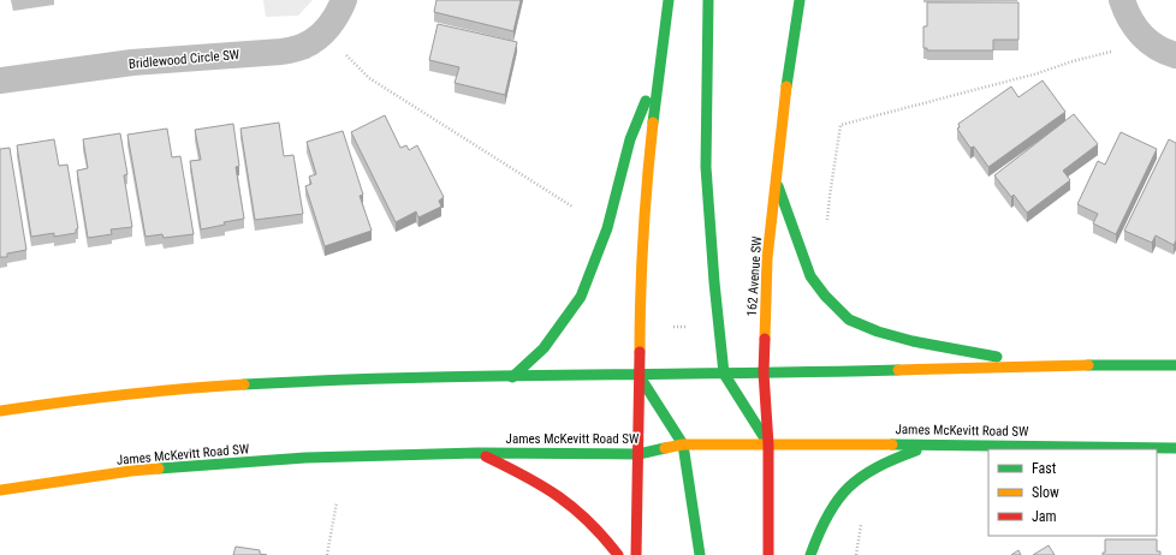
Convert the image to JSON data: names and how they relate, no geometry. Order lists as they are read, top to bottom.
{
  "streets": {
    "main road": ["162 Avenue SW", "James McKevitt Road SW"],
    "street": ["Bridlewood Circle SW"]
  },
  "crossings": [
    ["162 Avenue SW", "James McKevitt Road SW"]
  ],
  "legend": ["Fast", "Slow", "Jam"]
}
